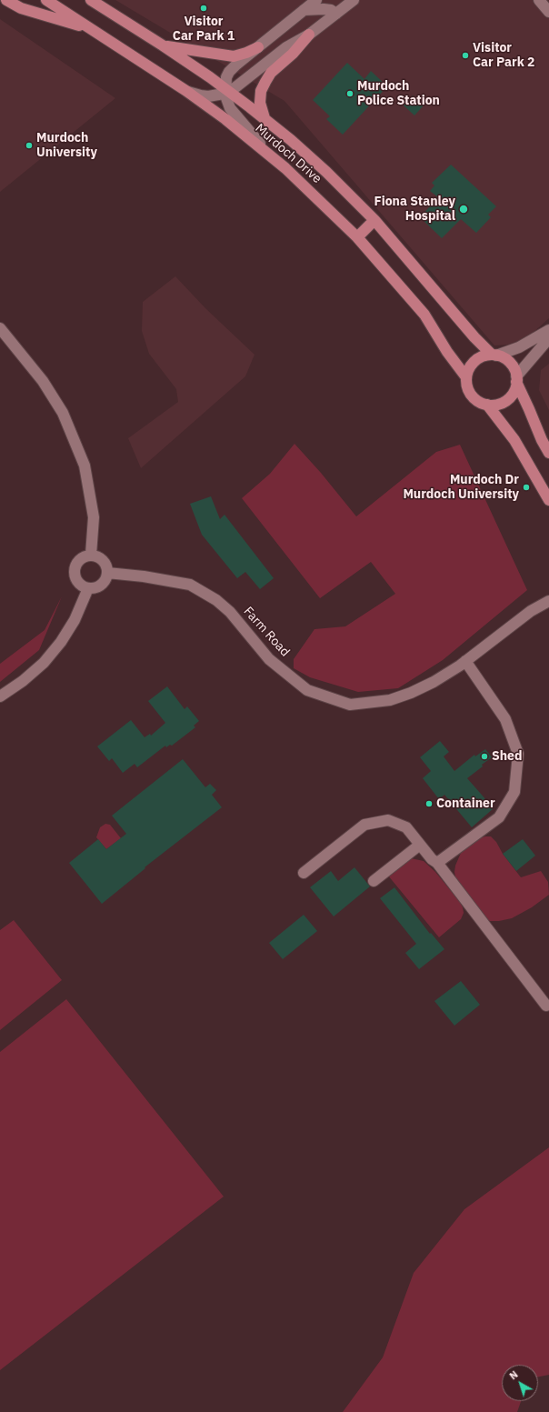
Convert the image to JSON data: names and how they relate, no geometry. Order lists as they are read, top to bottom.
{
  "streets": {
    "main road": ["Murdoch Drive"],
    "street": ["Farm Road"]
  },
  "places": [
    "Visitor Car Park 1",
    "Visitor Car Park 2",
    "Murdoch Police Station",
    "Murdoch University",
    "Fiona Stanley Hospital",
    "Murdoch Dr Murdoch University",
    "Shed",
    "Container"
  ],
  "north": "top left"
}
